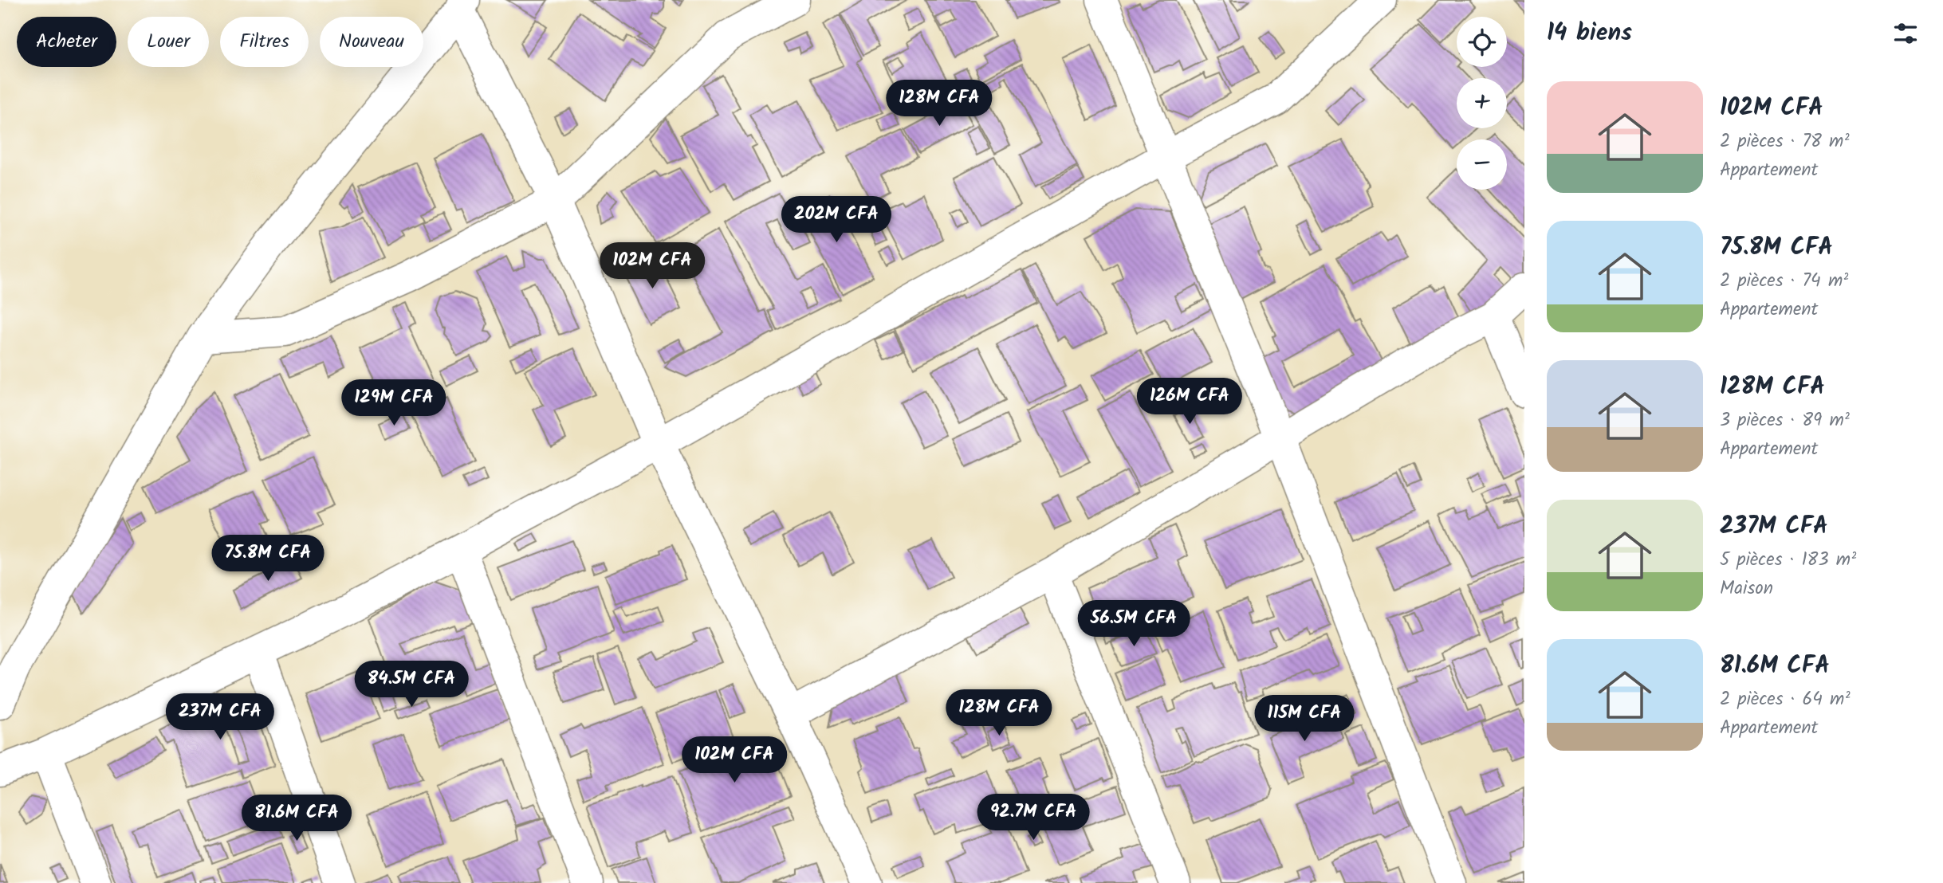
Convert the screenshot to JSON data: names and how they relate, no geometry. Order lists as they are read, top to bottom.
{
  "page": {
    "heading": "14 biens",
    "map_buttons": ["+", "−"],
    "chip": [
      "Acheter",
      "Louer",
      "Filtres",
      "Nouveau"
    ],
    "list": [
      {
        "name": "102M CFA",
        "note": "2 pièces · 78 m² · Appartement"
      },
      {
        "name": "75.8M CFA",
        "note": "2 pièces · 74 m² · Appartement"
      },
      {
        "name": "128M CFA",
        "note": "3 pièces · 89 m² · Appartement"
      },
      {
        "name": "237M CFA",
        "note": "5 pièces · 183 m² · Maison"
      },
      {
        "name": "81.6M CFA",
        "note": "2 pièces · 64 m² · Appartement"
      }
    ],
    "price": [
      "128M CFA",
      "202M CFA",
      "102M CFA",
      "126M CFA",
      "129M CFA",
      "75.8M CFA",
      "56.5M CFA",
      "84.5M CFA",
      "128M CFA",
      "237M CFA",
      "115M CFA",
      "102M CFA",
      "92.7M CFA",
      "81.6M CFA"
    ]
  }
}
